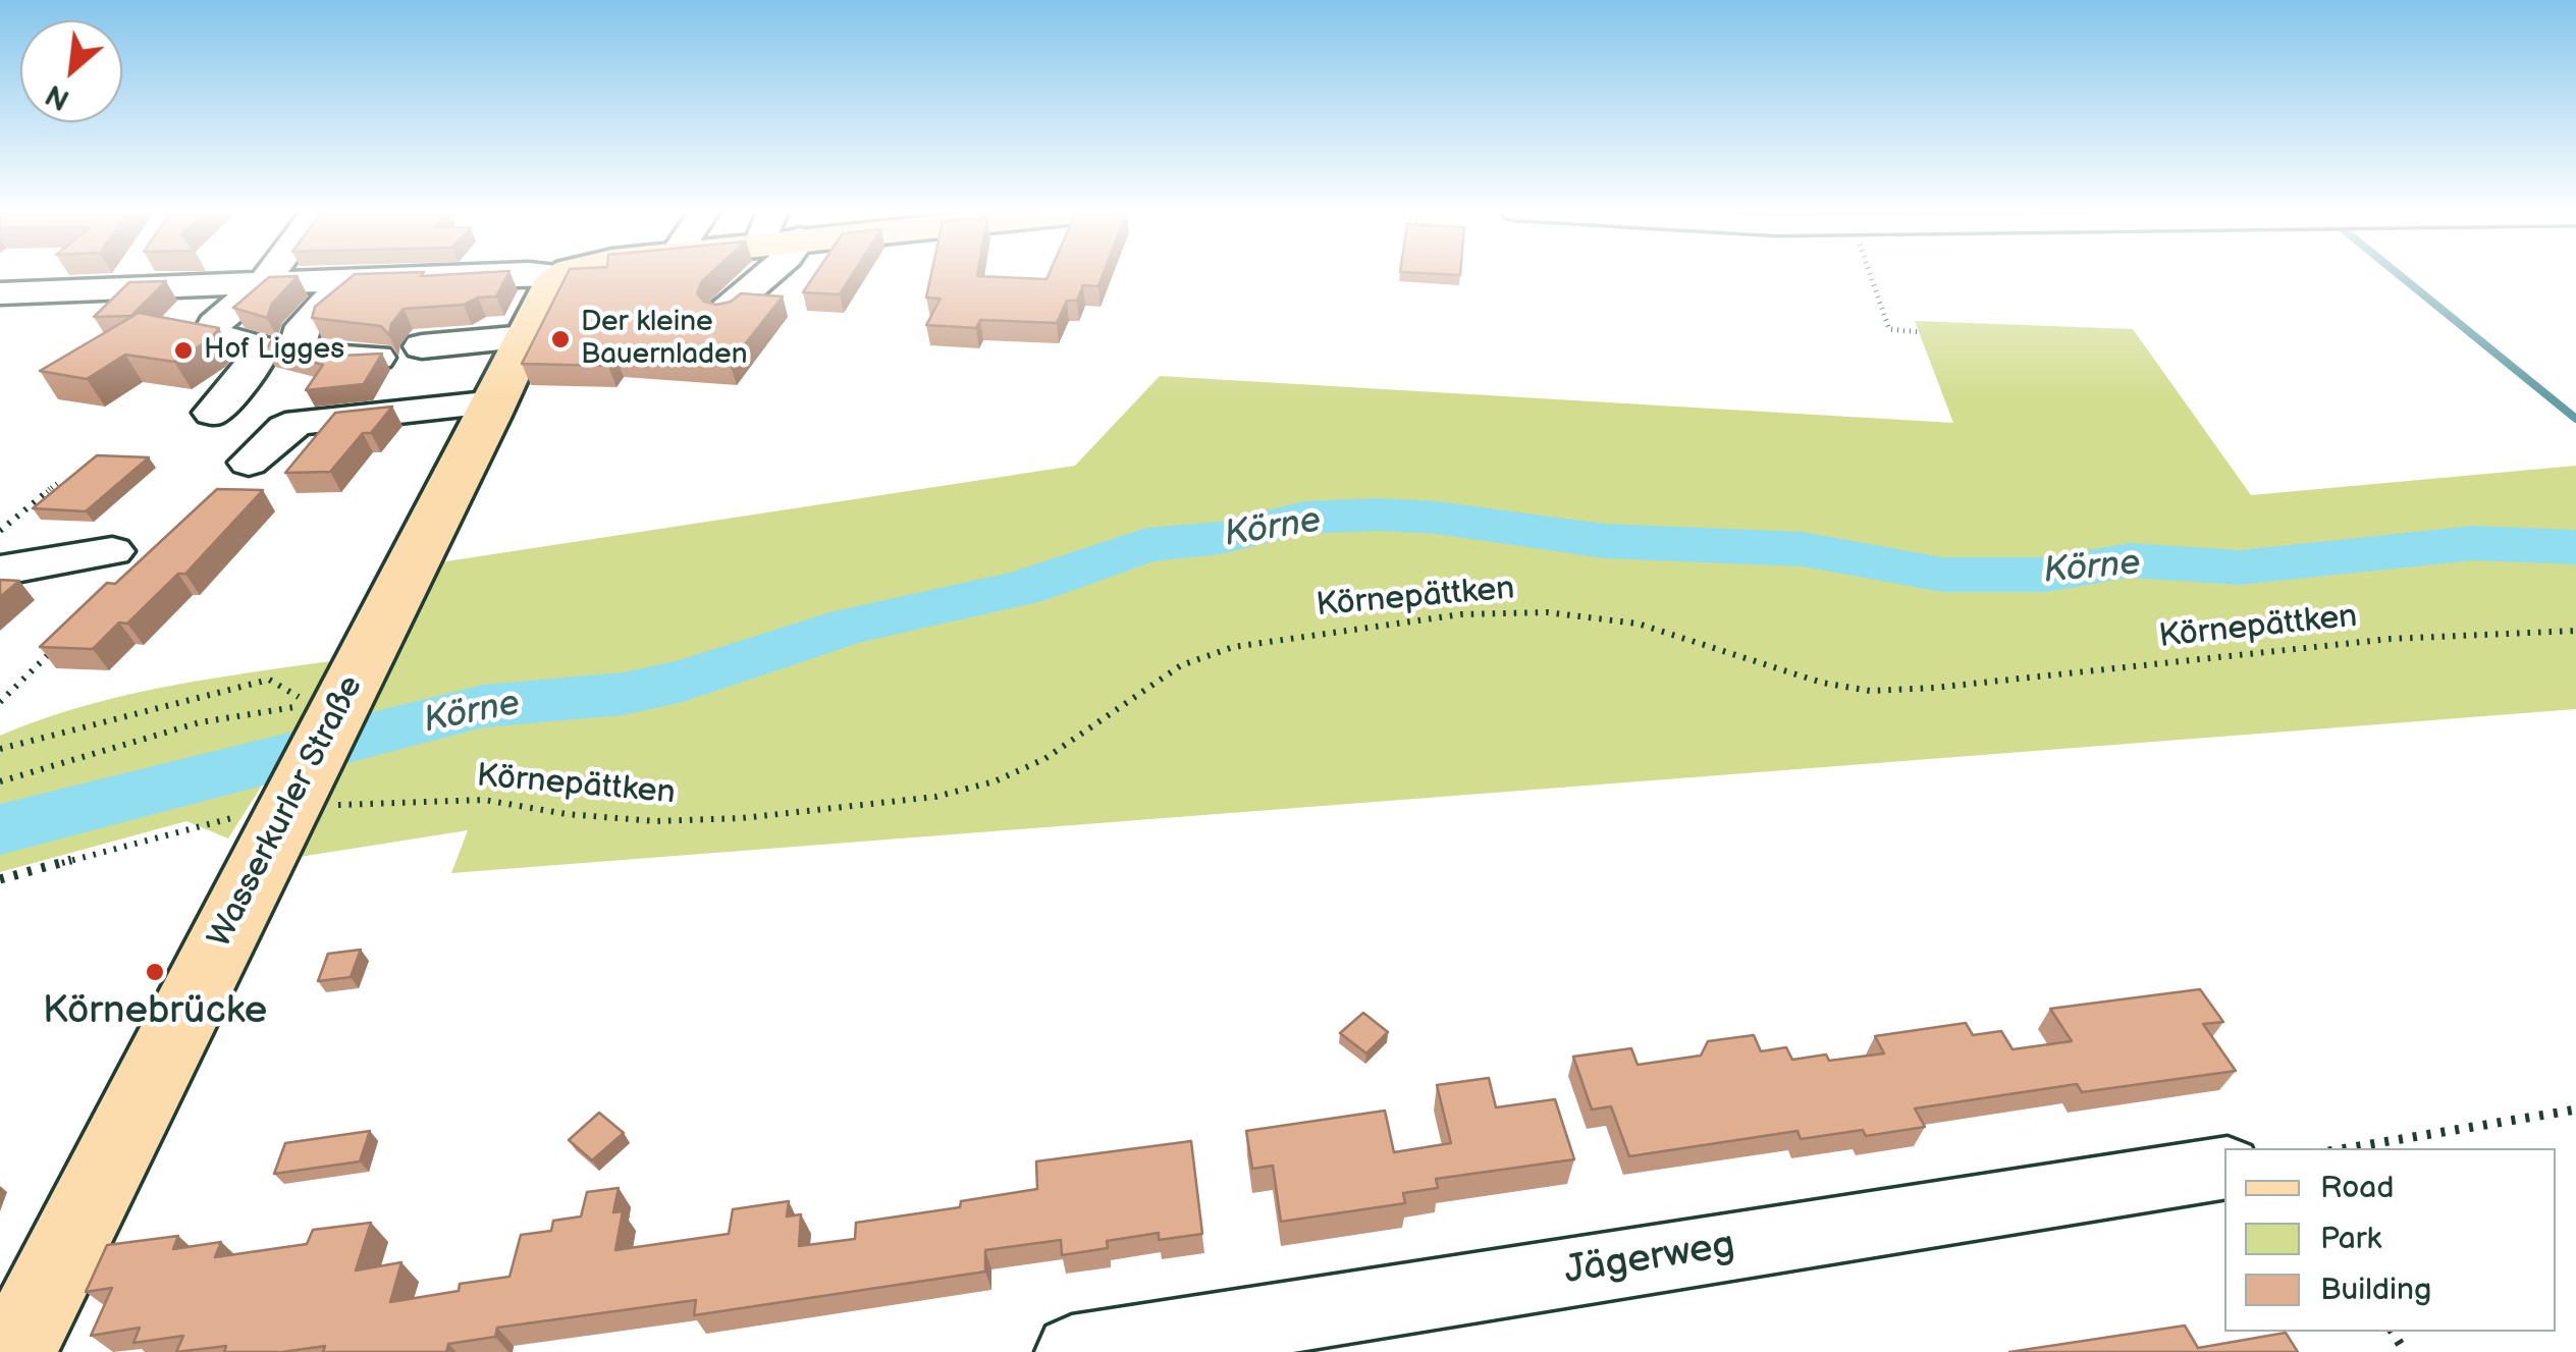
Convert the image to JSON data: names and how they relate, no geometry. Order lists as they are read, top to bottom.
{
  "streets": {
    "main road": ["Wasserkurler Straße"],
    "street": ["Jägerweg"],
    "path": ["Körnepättken"]
  },
  "crossings": [
    ["Körnepättken", "Wasserkurler Straße"]
  ],
  "water": ["Körne"],
  "places": ["Der kleine Bauernladen", "Hof Ligges", "Körnebrücke"],
  "legend": ["Road", "Park", "Building"],
  "north": "bottom left"
}
